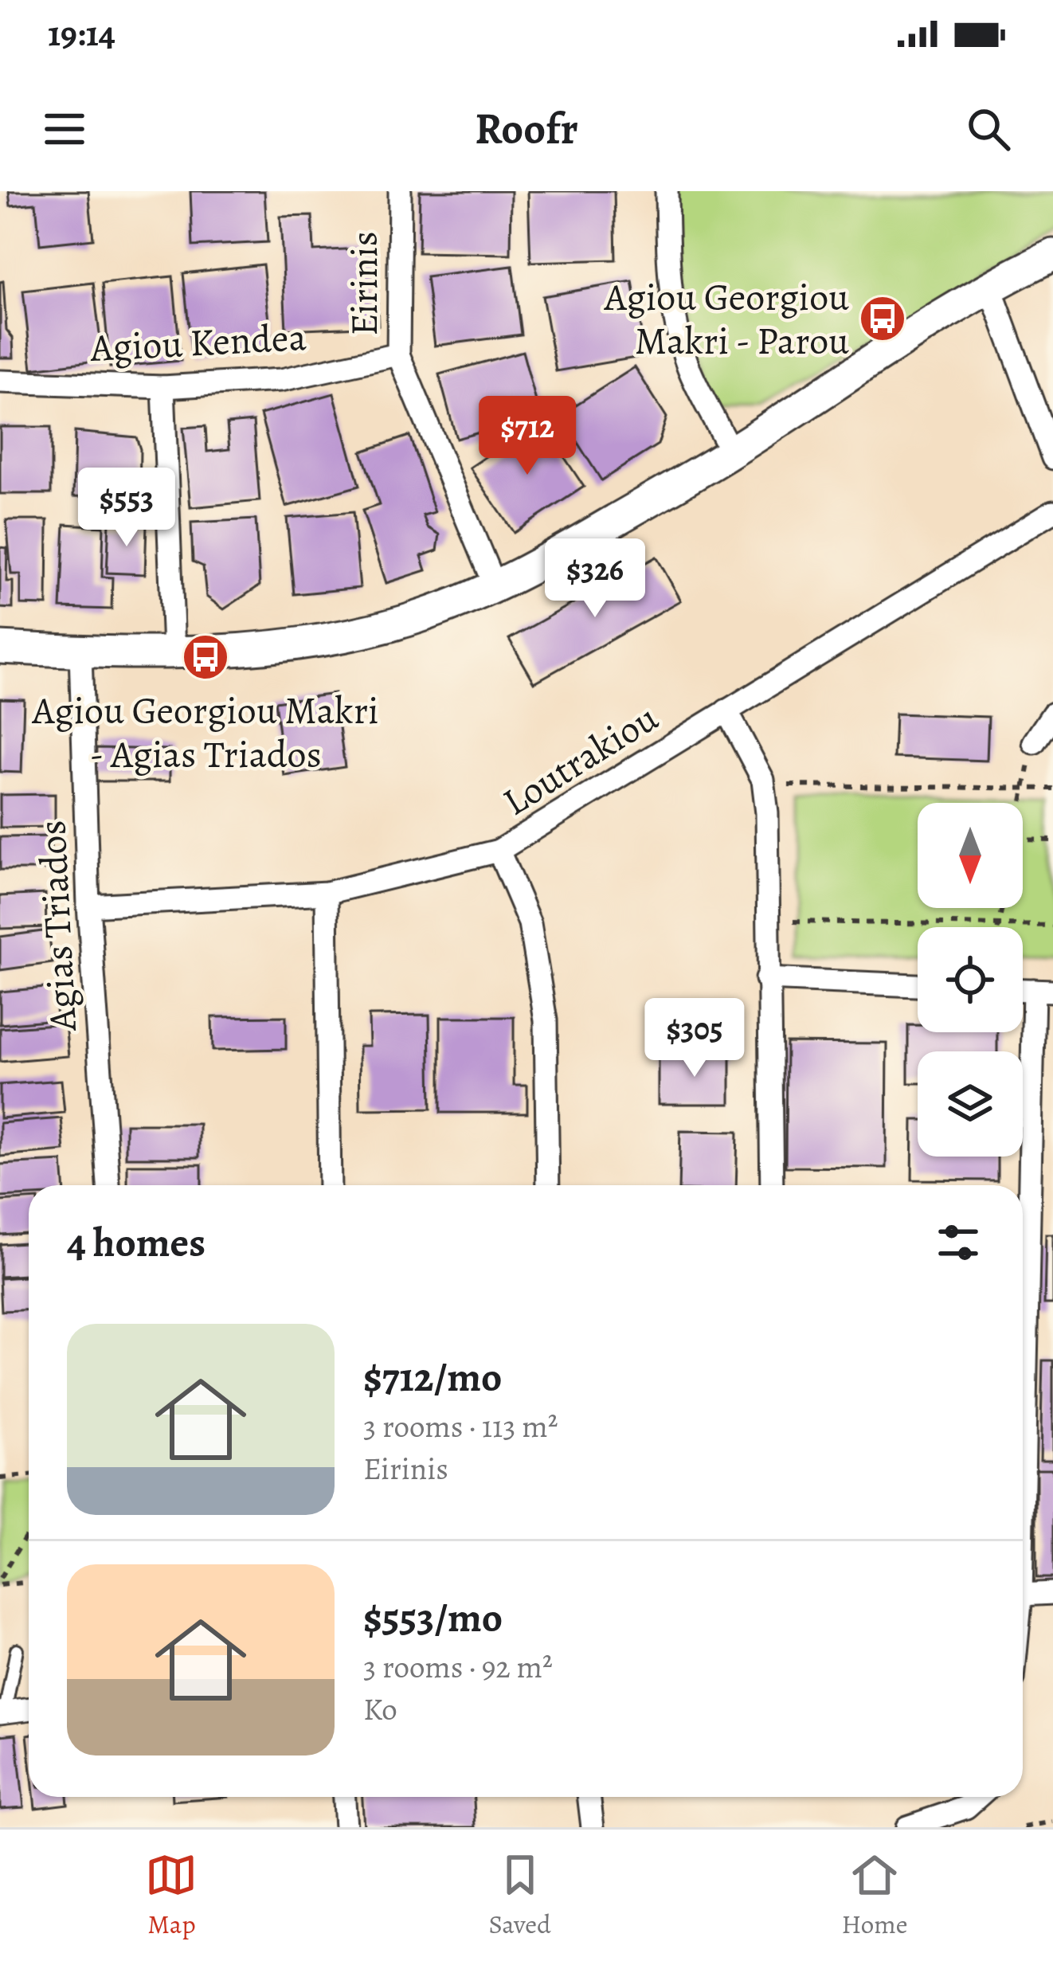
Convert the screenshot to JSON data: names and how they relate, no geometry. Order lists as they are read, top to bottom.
{
  "streets": {
    "street": [
      "Eirinis",
      "Agiou Kendea",
      "Loutrakiou",
      "Agias Triados"
    ]
  },
  "crossings": [
    ["Eirinis", "Agiou Kendea"],
    ["Loutrakiou", "Agias Triados"]
  ],
  "places": {
    "bus stop": ["Agiou Georgiou Makri - Parou", "Agiou Georgiou Makri - Agias Triados"]
  },
  "north": "bottom",
  "page": {
    "status": "19:14",
    "header": "Roofr",
    "price": [
      "$712",
      "$553",
      "$326",
      "$305"
    ],
    "heading": "4 homes",
    "list": [
      {
        "name": "$712/mo",
        "note": "3 rooms · 113 m² · Eirinis"
      },
      {
        "name": "$553/mo",
        "note": "3 rooms · 92 m² · Ko"
      }
    ],
    "tabs": ["Map", "Saved", "Home"]
  }
}
